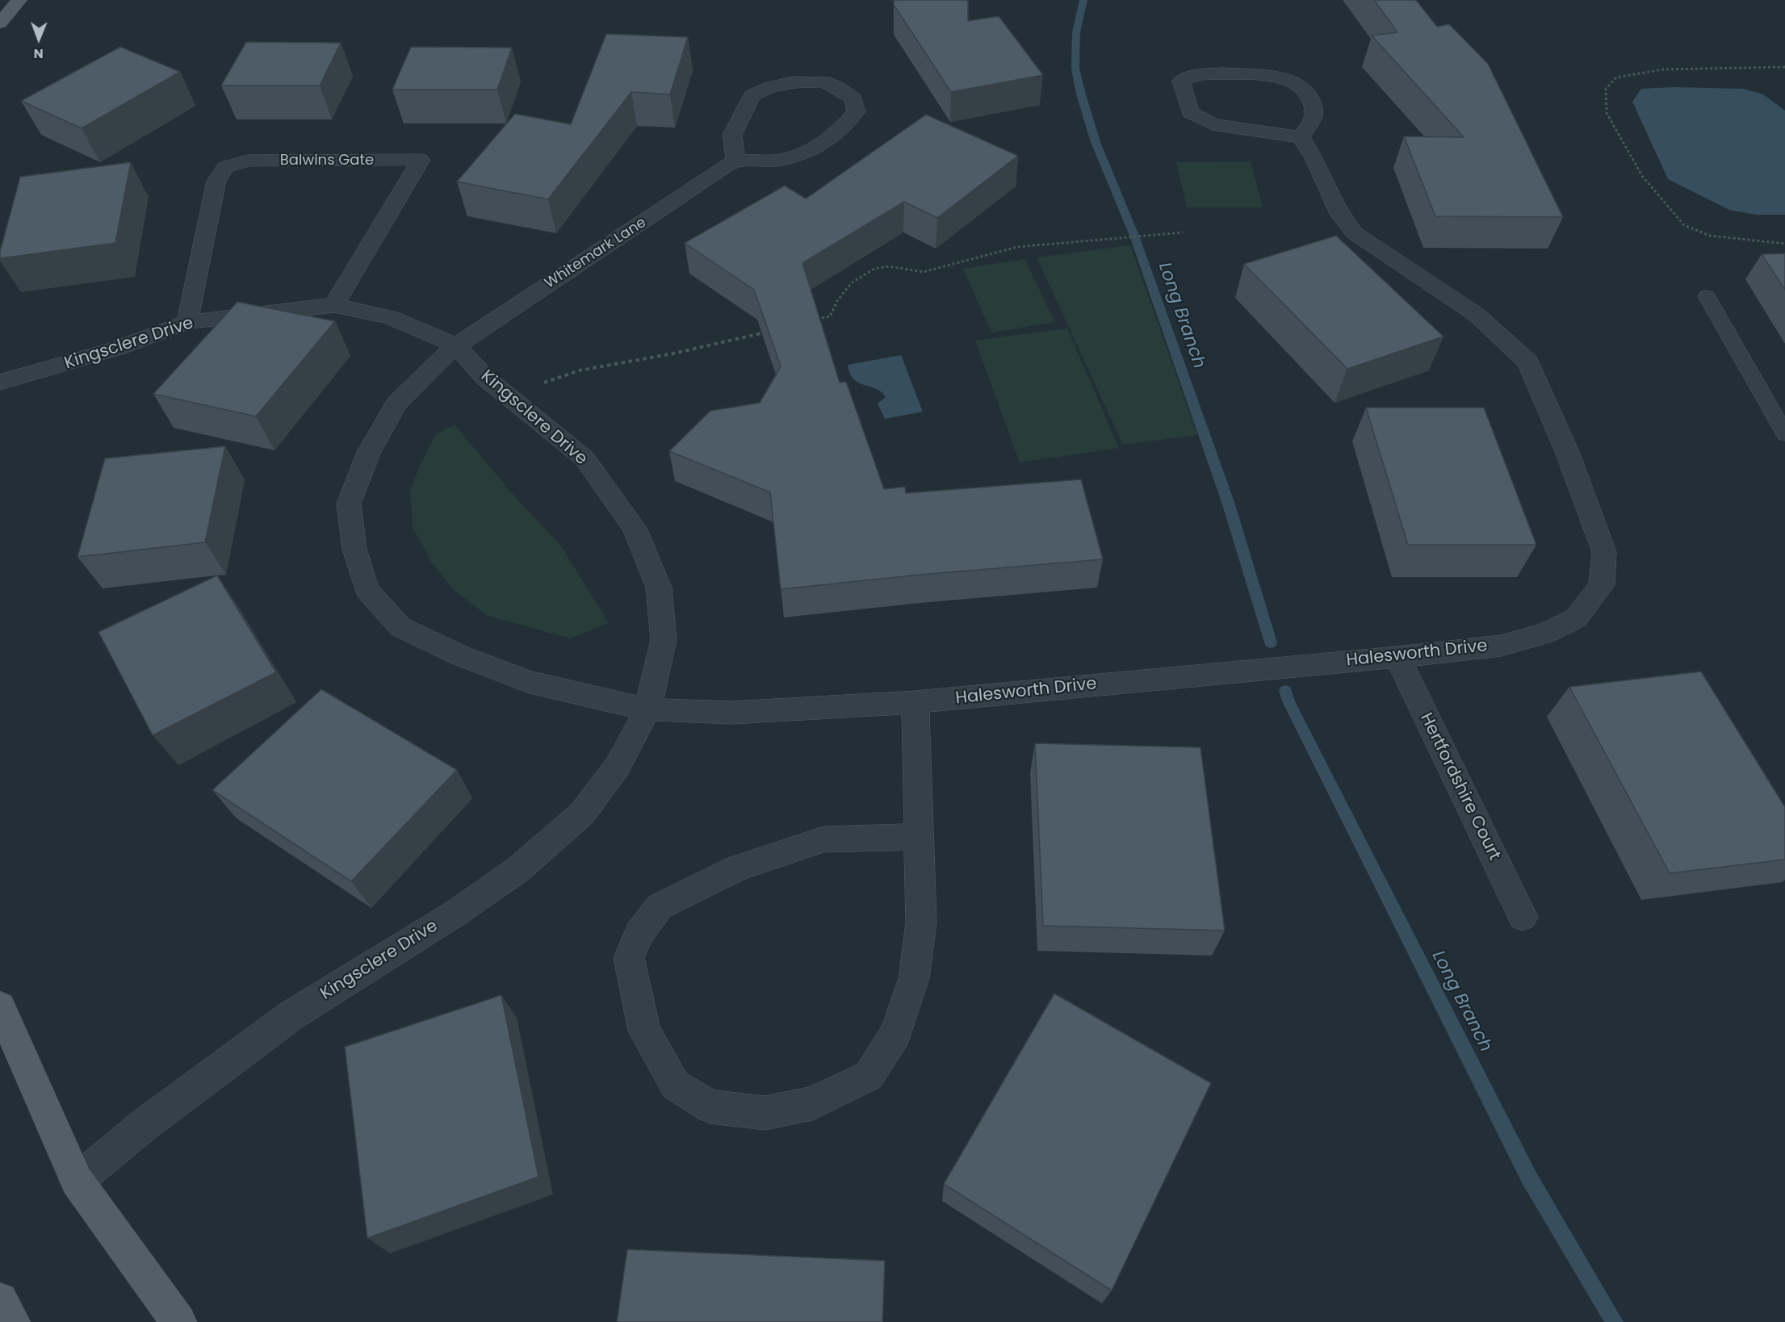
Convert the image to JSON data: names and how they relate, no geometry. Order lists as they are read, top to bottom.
{
  "streets": {
    "street": [
      "Balwins Gate",
      "Whitemark Lane",
      "Kingsclere Drive",
      "Halesworth Drive",
      "Hertfordshire Court"
    ]
  },
  "crossings": [
    ["Balwins Gate", "Kingsclere Drive"],
    ["Whitemark Lane", "Kingsclere Drive"],
    ["Kingsclere Drive", "Halesworth Drive"],
    ["Halesworth Drive", "Hertfordshire Court"]
  ],
  "water": ["Long Branch"],
  "north": "bottom"
}
